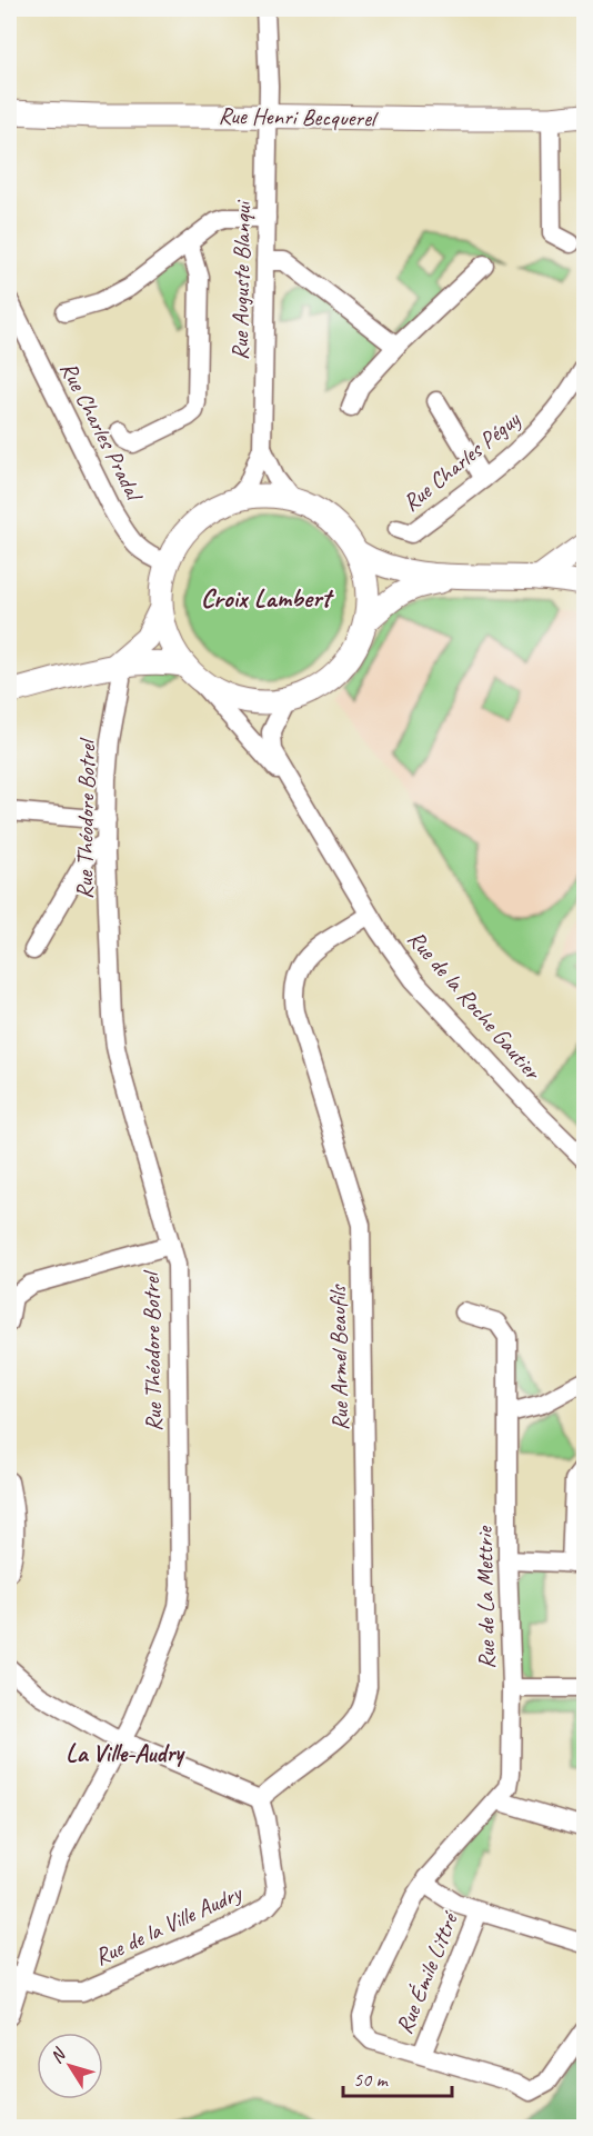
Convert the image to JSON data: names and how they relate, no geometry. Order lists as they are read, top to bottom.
{
  "streets": {
    "main road": ["Rue Henri Becquerel"],
    "street": [
      "Rue Auguste Blanqui",
      "Rue Charles Pradal",
      "Rue Charles Péguy",
      "Rue Théodore Botrel",
      "Rue de la Roche Gautier",
      "Rue Armel Beaufils",
      "Rue de La Mettrie",
      "Rue de la Ville Audry",
      "Rue Émile Littré"
    ]
  },
  "crossings": [
    ["Rue Henri Becquerel", "Rue Auguste Blanqui"],
    ["Rue Auguste Blanqui", "Rue Charles Pradal"],
    ["Rue Théodore Botrel", "Rue de la Ville Audry"],
    ["Rue de la Roche Gautier", "Rue Armel Beaufils"],
    ["Rue Armel Beaufils", "Rue de la Ville Audry"],
    ["Rue de La Mettrie", "Rue Émile Littré"]
  ],
  "districts": ["Croix Lambert", "La Ville-Audry"],
  "scale_bar": "50 m",
  "north": "top left"
}
